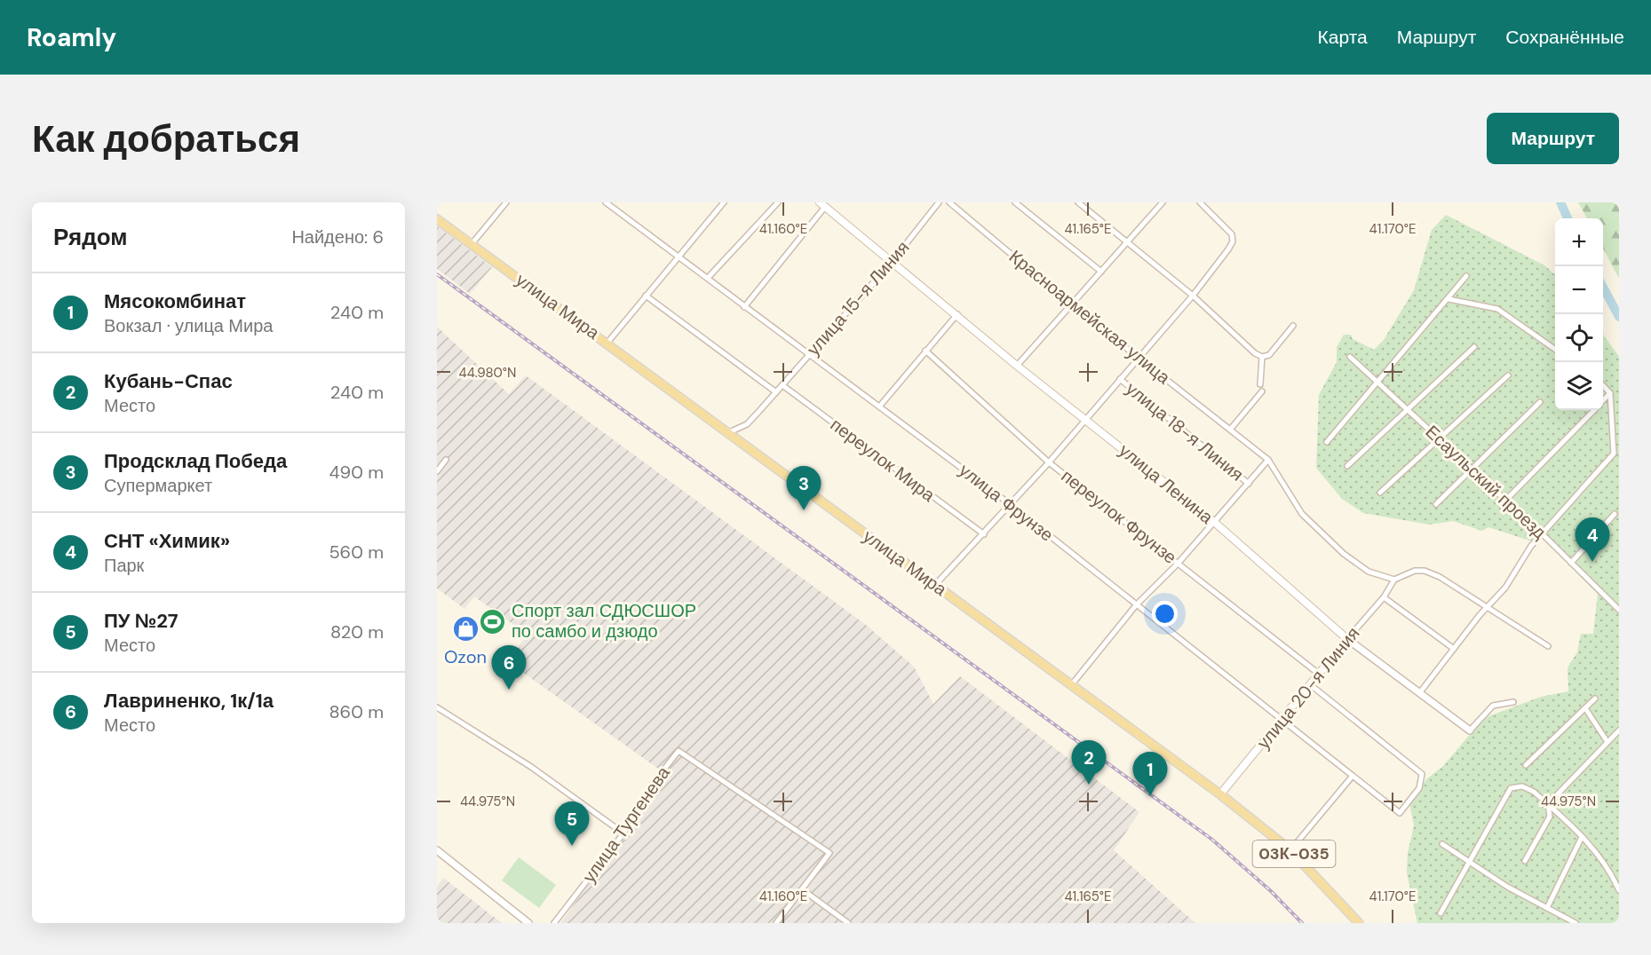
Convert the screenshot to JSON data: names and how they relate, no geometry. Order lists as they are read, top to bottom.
{
  "streets": {
    "main road": [
      "улица Мира",
      "улица Ленина",
      "улица 20-я Линия",
      "03К-035"
    ],
    "street": [
      "улица 15-я Линия",
      "Красноармейская улица",
      "улица 18-я Линия",
      "переулок Мира",
      "Есаульский проезд",
      "улица Фрунзе",
      "переулок Фрунзе",
      "улица Тургенева"
    ]
  },
  "crossings": [
    ["улица 15-я Линия", "улица Мира"],
    ["улица 15-я Линия", "переулок Мира"],
    ["улица 15-я Линия", "улица Ленина"],
    ["улица 15-я Линия", "улица Фрунзе"],
    ["улица Мира", "улица 18-я Линия"],
    ["улица Мира", "улица 20-я Линия"],
    ["Красноармейская улица", "улица 18-я Линия"],
    ["Красноармейская улица", "улица 20-я Линия"],
    ["улица 18-я Линия", "переулок Мира"],
    ["улица 18-я Линия", "улица Ленина"],
    ["улица 18-я Линия", "улица Фрунзе"],
    ["улица 18-я Линия", "переулок Фрунзе"],
    ["улица Ленина", "улица 20-я Линия"],
    ["улица Фрунзе", "улица 20-я Линия"],
    ["переулок Фрунзе", "улица 20-я Линия"]
  ],
  "places": {
    "sports": ["Спорт зал СДЮСШОР по самбо и дзюдо"],
    "shop": ["Ozon"]
  },
  "page": {
    "header": "Roamly",
    "nav": ["Карта", "Маршрут", "Сохранённые"],
    "buttons": "Маршрут",
    "title": "Как добраться",
    "heading": ["Рядом", "Найдено: 6"],
    "map_buttons": ["+", "−"],
    "list": [
      {
        "mark": "1",
        "name": "Мясокомбинат",
        "note": "Вокзал · улица Мира",
        "value": "240 m"
      },
      {
        "mark": "2",
        "name": "Кубань-Спас",
        "note": "Место",
        "value": "240 m"
      },
      {
        "mark": "3",
        "name": "Продсклад Победа",
        "note": "Супермаркет",
        "value": "490 m"
      },
      {
        "mark": "4",
        "name": "СНТ «Химик»",
        "note": "Парк",
        "value": "560 m"
      },
      {
        "mark": "5",
        "name": "ПУ №27",
        "note": "Место",
        "value": "820 m"
      },
      {
        "mark": "6",
        "name": "Лавриненко, 1к/1а",
        "note": "Место",
        "value": "860 m"
      }
    ],
    "pins": [
      "3",
      "4",
      "6",
      "2",
      "1",
      "5"
    ]
  },
  "coordinates": [
    "41.160°E",
    "41.165°E",
    "41.170°E",
    "44.980°N",
    "44.975°N"
  ]
}
